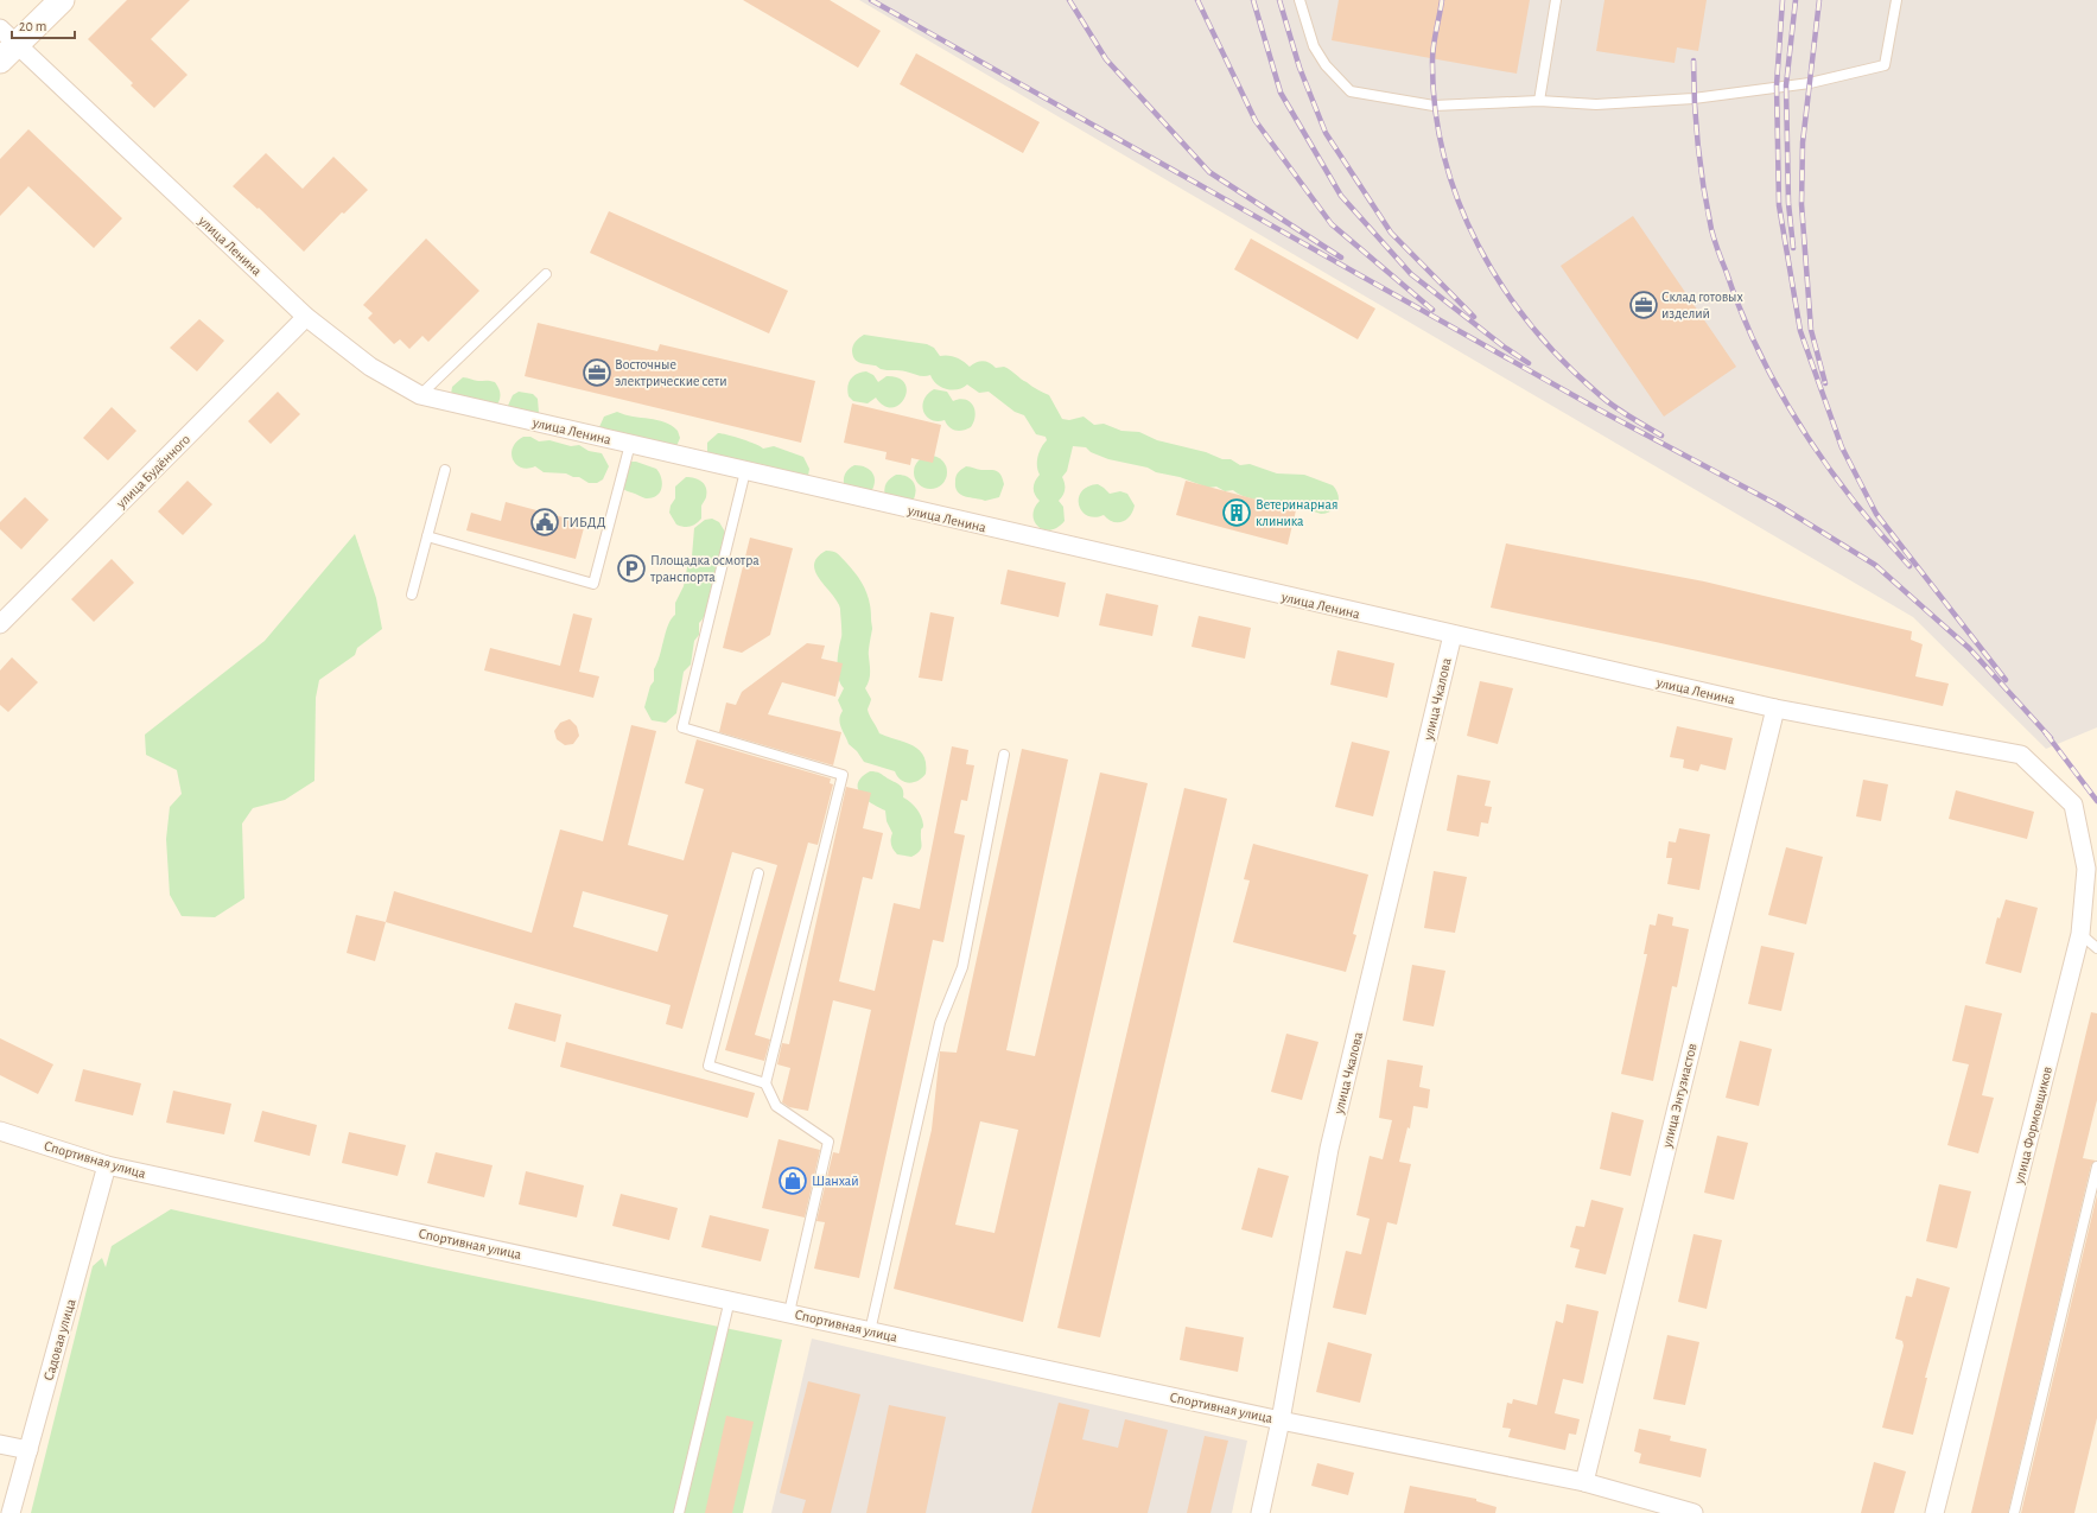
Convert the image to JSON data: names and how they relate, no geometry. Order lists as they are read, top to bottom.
{
  "streets": {
    "street": [
      "улица Ленина",
      "улица Будённого",
      "улица Чкалова",
      "улица Энтузиастов",
      "улица Формовщиков",
      "Спортивная улица",
      "Садовая улица"
    ]
  },
  "crossings": [
    ["улица Ленина", "улица Будённого"],
    ["улица Ленина", "улица Чкалова"],
    ["улица Ленина", "улица Энтузиастов"],
    ["улица Ленина", "улица Формовщиков"],
    ["улица Чкалова", "Спортивная улица"],
    ["улица Энтузиастов", "Спортивная улица"],
    ["Спортивная улица", "Садовая улица"]
  ],
  "places": {
    "office": ["Склад готовых изделий", "Восточные электрические сети"],
    "building": ["Ветеринарная клиника"],
    "public building": ["ГИБДД"],
    "parking": ["Площадка осмотра транспорта"],
    "shop": ["Шанхай"]
  },
  "scale_bar": "20 m"
}
